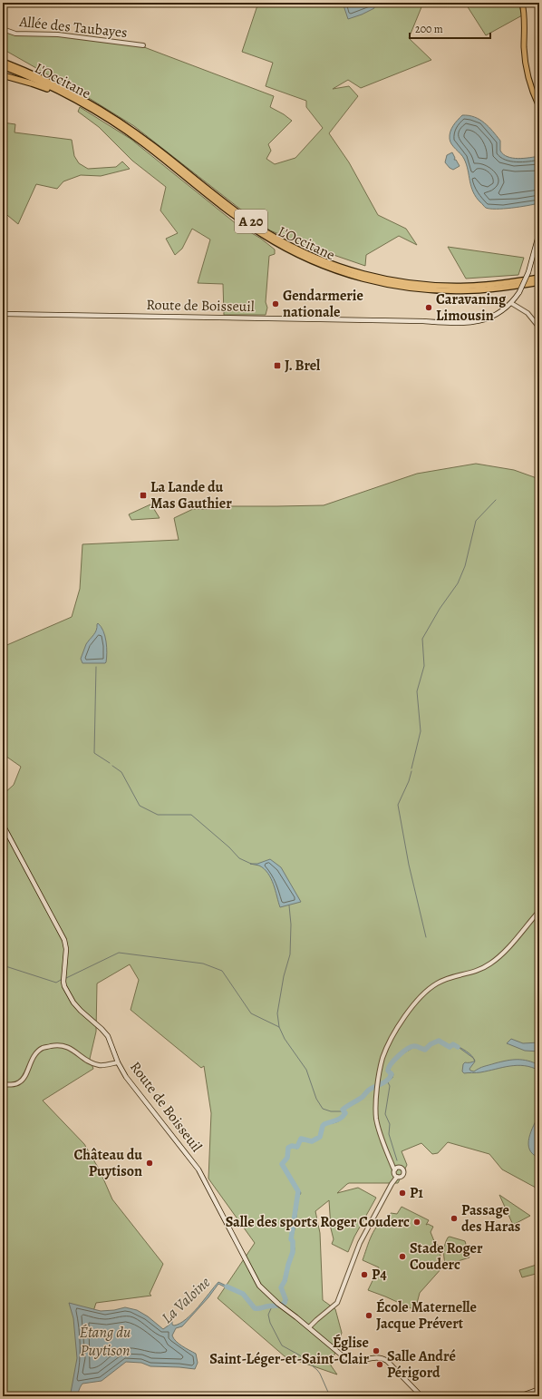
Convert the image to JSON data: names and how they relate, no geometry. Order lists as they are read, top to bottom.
{
  "streets": {
    "highway": ["L'Occitane", "A 20"],
    "main road": ["Route de Boisseuil"],
    "street": ["Allée des Taubayes"]
  },
  "water": ["La Valoine", "Étang du Puytison"],
  "places": {
    "other": [
      "Gendarmerie nationale",
      "Caravaning Limousin",
      "Château du Puytison",
      "P1",
      "Passage des Haras",
      "Salle des sports Roger Couderc",
      "Stade Roger Couderc",
      "P4",
      "École Maternelle Jacque Prévert",
      "Église Saint-Léger-et-Saint-Clair",
      "Salle André Périgord"
    ],
    "transit": ["J. Brel", "La Lande du Mas Gauthier"]
  },
  "scale_bar": "200 m"
}
